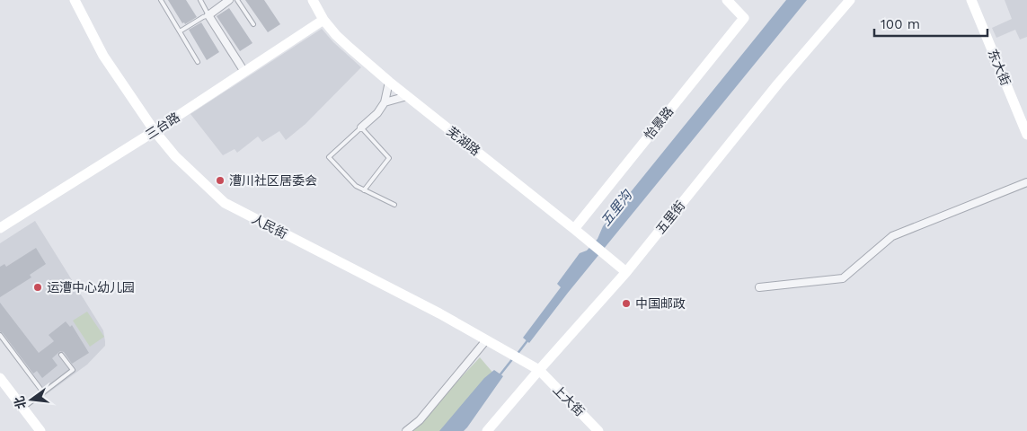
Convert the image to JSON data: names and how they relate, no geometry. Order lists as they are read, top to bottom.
{
  "streets": {
    "street": [
      "东大街",
      "怡景路",
      "三台路",
      "芜湖路",
      "五里街",
      "人民街",
      "上大街"
    ]
  },
  "crossings": [
    ["怡景路", "芜湖路"],
    ["三台路", "芜湖路"],
    ["三台路", "人民街"],
    ["芜湖路", "五里街"],
    ["五里街", "人民街"],
    ["五里街", "上大街"],
    ["人民街", "上大街"]
  ],
  "water": ["五里沟"],
  "places": ["漕川社区居委会", "运漕中心幼儿园", "中国邮政"],
  "scale_bar": "100 m",
  "north": "left"
}
